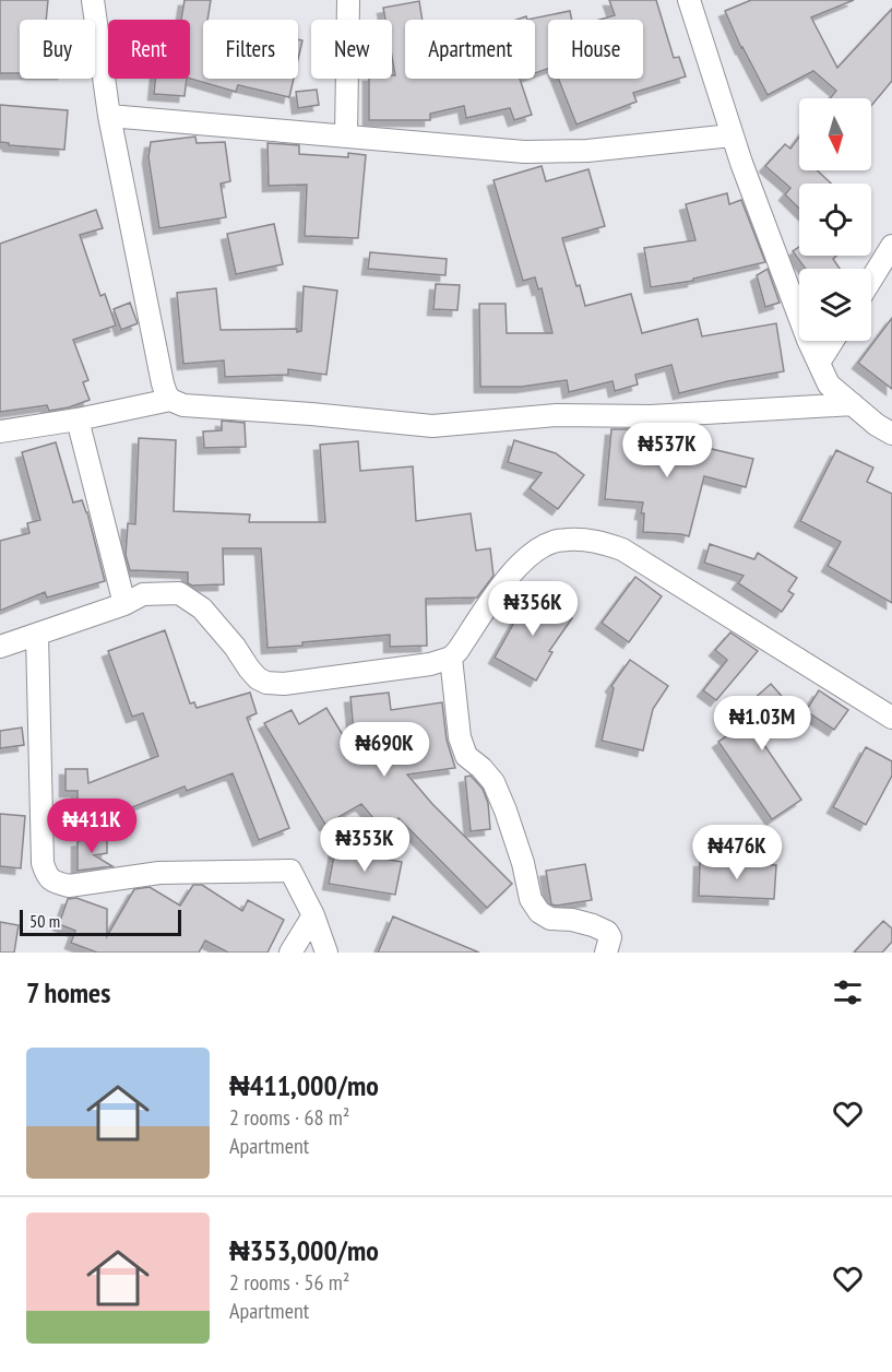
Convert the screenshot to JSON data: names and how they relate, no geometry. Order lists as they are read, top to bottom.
{
  "scale_bar": "50 m",
  "north": "bottom",
  "page": {
    "chip": [
      "Buy",
      "Rent",
      "Filters",
      "New",
      "Apartment",
      "House"
    ],
    "price": [
      "₦537K",
      "₦356K",
      "₦1.03M",
      "₦690K",
      "₦411K",
      "₦353K",
      "₦476K"
    ],
    "scale": "50 m",
    "heading": "7 homes",
    "list": [
      {
        "name": "₦411,000/mo",
        "note": "2 rooms · 68 m² · Apartment"
      },
      {
        "name": "₦353,000/mo",
        "note": "2 rooms · 56 m² · Apartment"
      }
    ]
  }
}
